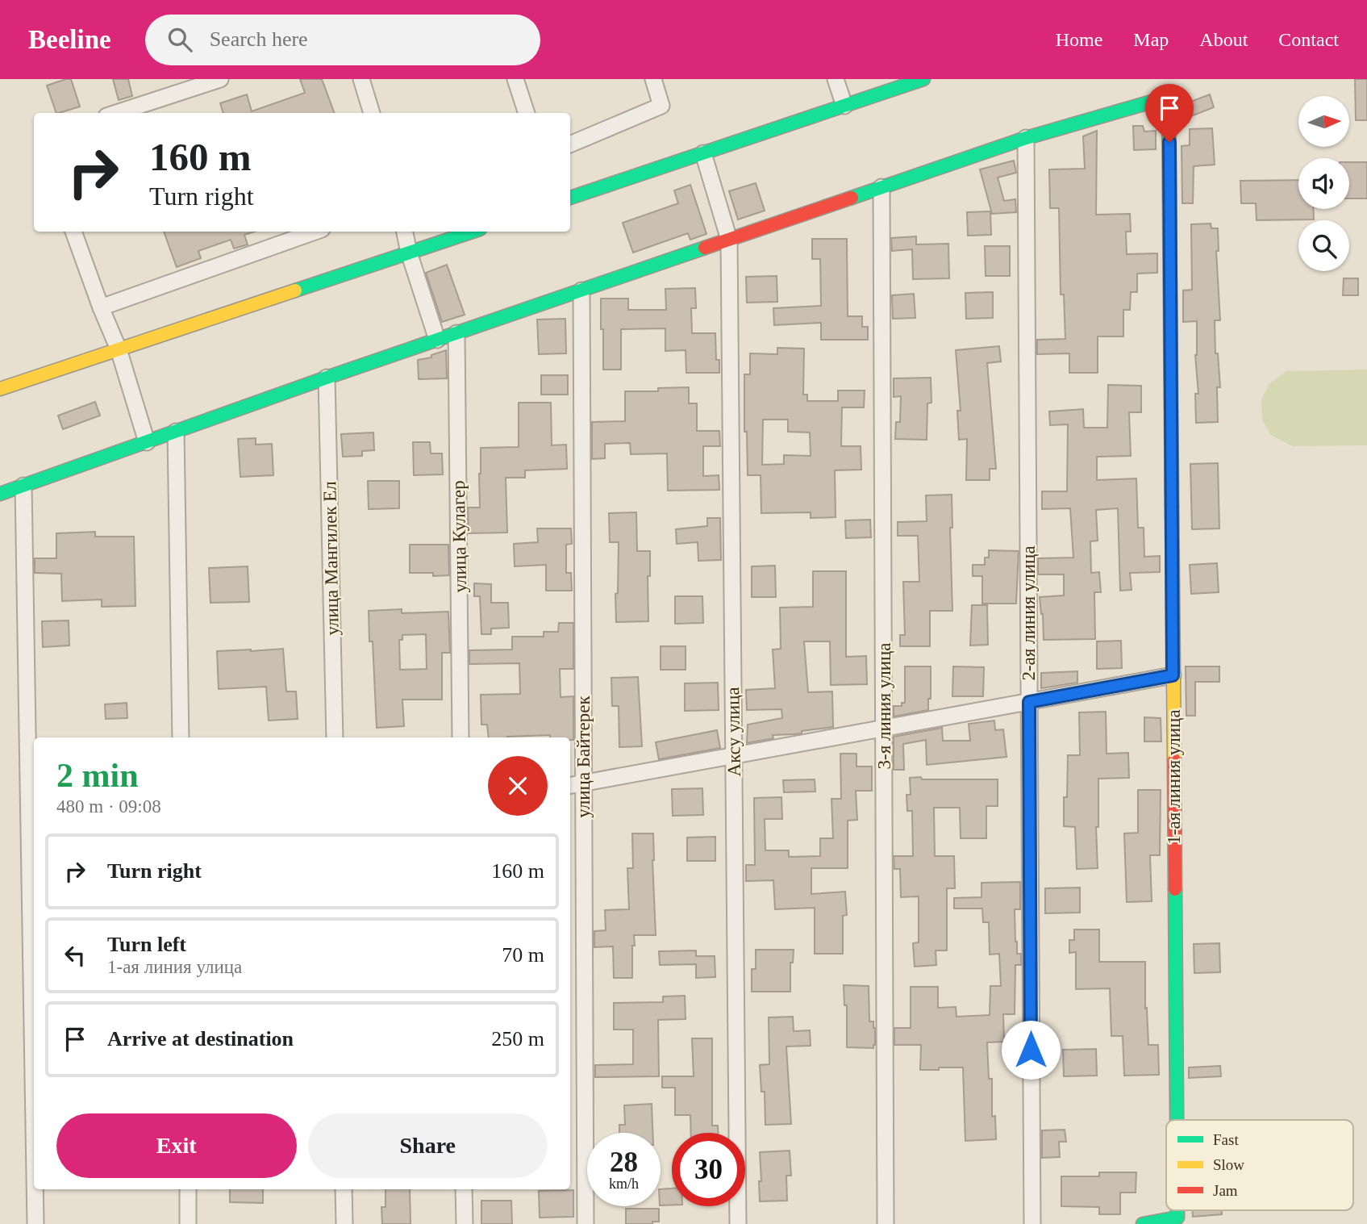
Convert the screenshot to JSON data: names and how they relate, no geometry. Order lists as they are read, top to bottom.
{
  "streets": {
    "street": [
      "улица Кулагер",
      "улица Мангилек Ел",
      "2-ая линия улица",
      "3-я линия улица",
      "Аксу улица",
      "улица Байтерек",
      "1-ая линия улица"
    ]
  },
  "crossings": [
    ["2-ая линия улица", "1-ая линия улица"]
  ],
  "legend": ["Fast", "Slow", "Jam"],
  "north": "right",
  "page": {
    "header": "Beeline",
    "search": "Search here",
    "nav": [
      "Home",
      "Map",
      "About",
      "Contact"
    ],
    "turn": ["160 m", "Turn right"],
    "heading": ["2 min", "480 m · 09:08"],
    "list": [
      {
        "name": "Turn right",
        "value": "160 m"
      },
      {
        "name": "Turn left",
        "note": "1-ая линия улица",
        "value": "70 m"
      },
      {
        "name": "Arrive at destination",
        "value": "250 m"
      }
    ],
    "buttons": ["Exit", "Share"],
    "speed": "28 km/h",
    "limit": "30"
  }
}
